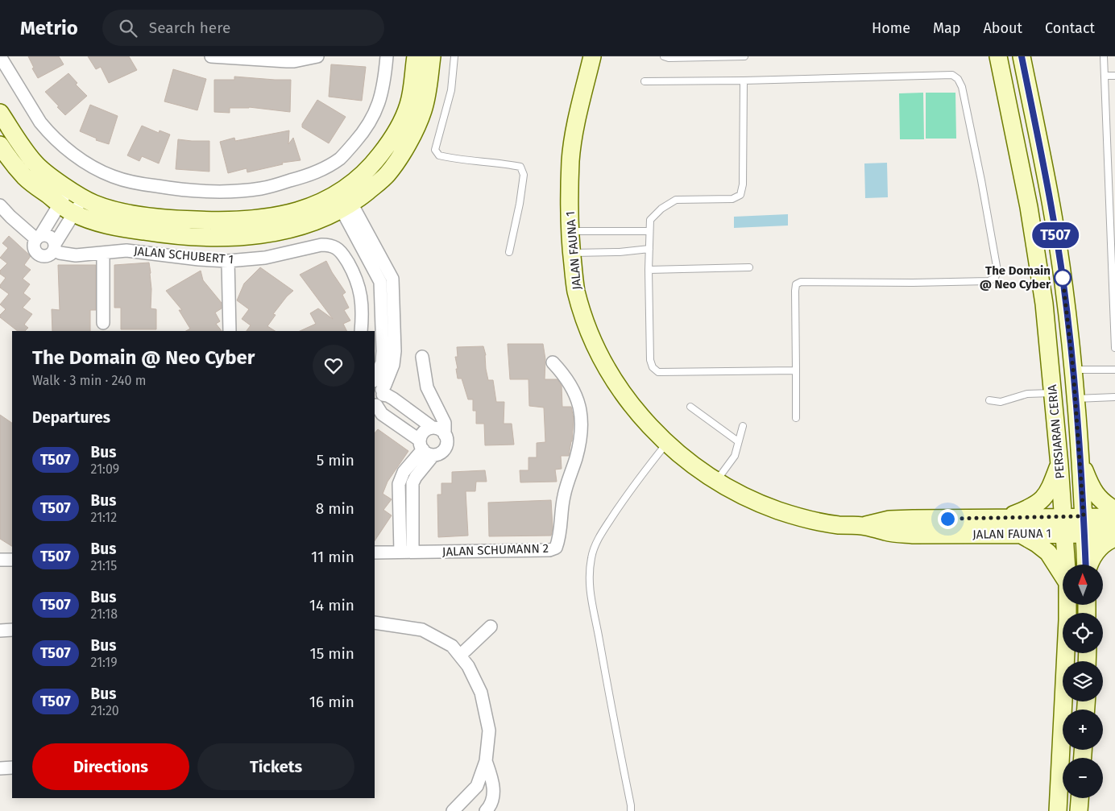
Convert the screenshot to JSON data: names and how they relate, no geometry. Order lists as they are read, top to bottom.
{
  "streets": {
    "street": [
      "JALAN FAUNA 1",
      "JALAN SCHUBERT 1",
      "PERSIARAN CERIA",
      "JALAN SCHUMANN 2"
    ]
  },
  "crossings": [
    ["JALAN FAUNA 1", "PERSIARAN CERIA"]
  ],
  "places": ["The Domain @ Neo Cyber"],
  "lines": ["bus line T507"],
  "north": "top",
  "page": {
    "header": "Metrio",
    "search": "Search here",
    "nav": [
      "Home",
      "Map",
      "About",
      "Contact"
    ],
    "on_map": "T507",
    "heading": [
      ["The Domain @ Neo Cyber", "Walk · 3 min · 240 m"],
      "Departures"
    ],
    "list": [
      {
        "mark": "T507",
        "name": "Bus",
        "note": "21:09",
        "value": "5 min"
      },
      {
        "mark": "T507",
        "name": "Bus",
        "note": "21:12",
        "value": "8 min"
      },
      {
        "mark": "T507",
        "name": "Bus",
        "note": "21:15",
        "value": "11 min"
      },
      {
        "mark": "T507",
        "name": "Bus",
        "note": "21:18",
        "value": "14 min"
      },
      {
        "mark": "T507",
        "name": "Bus",
        "note": "21:19",
        "value": "15 min"
      },
      {
        "mark": "T507",
        "name": "Bus",
        "note": "21:20",
        "value": "16 min"
      }
    ],
    "map_buttons": ["+", "−"],
    "buttons": ["Directions", "Tickets"]
  }
}
